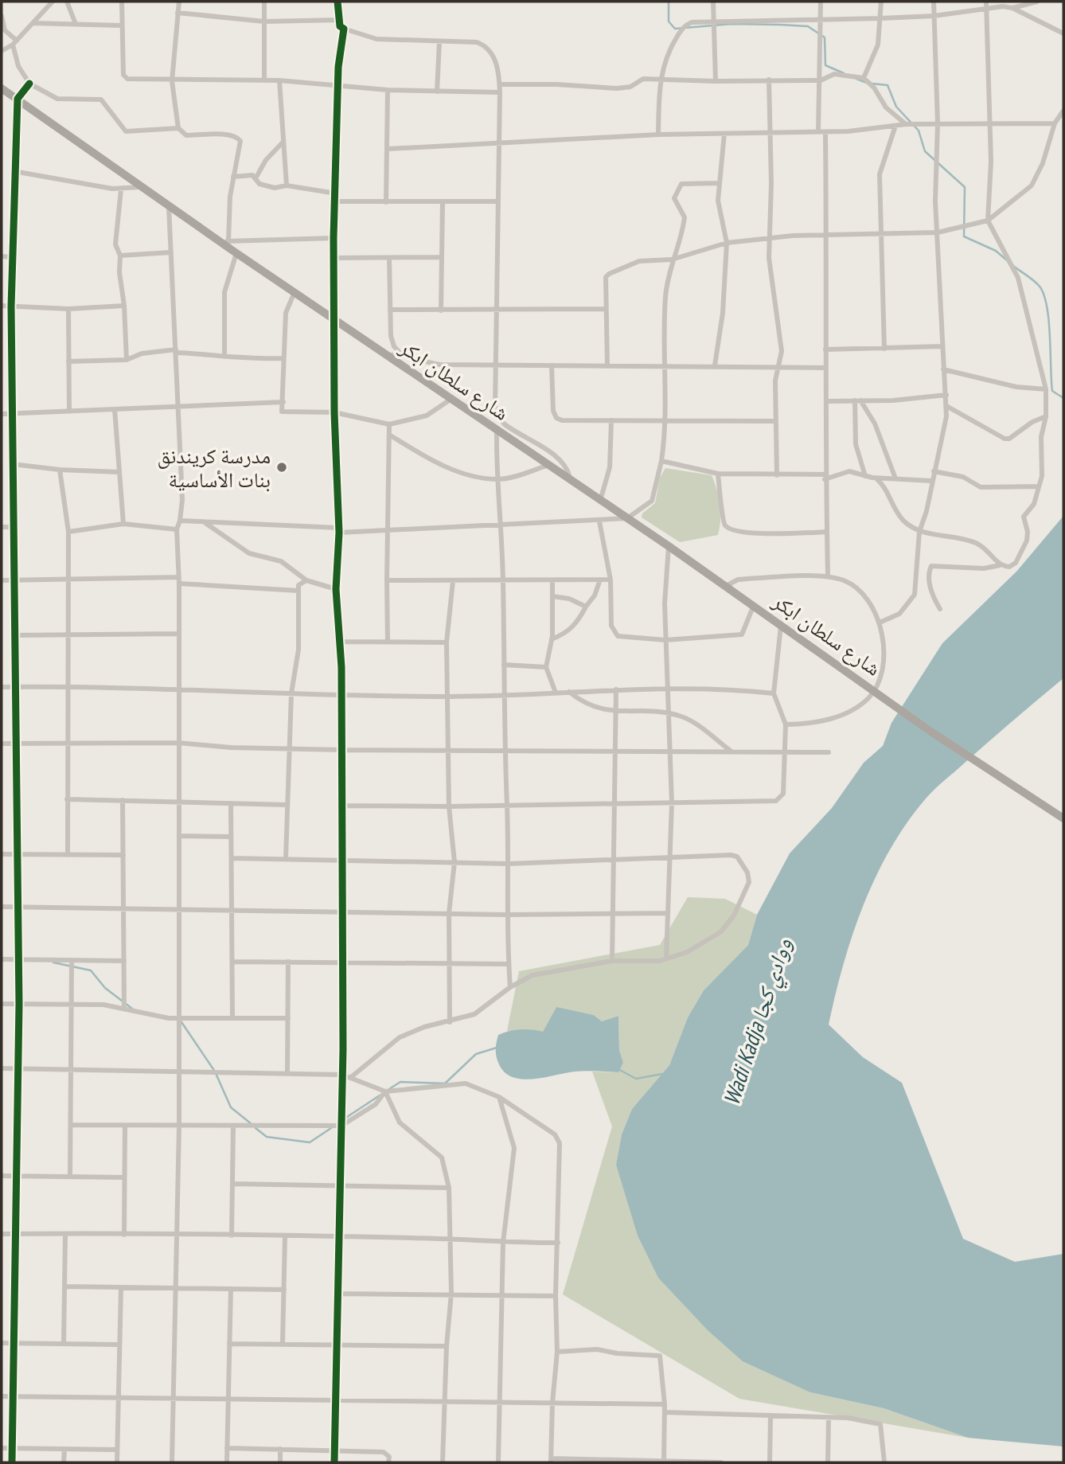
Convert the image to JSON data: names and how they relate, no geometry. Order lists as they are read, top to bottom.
{
  "streets": {
    "highway": ["شارع سلطان ابكر"]
  },
  "water": ["Wadi Kadja ووادي كجا"],
  "places": ["مدرسة كريندنق بنات الأساسية"]
}
